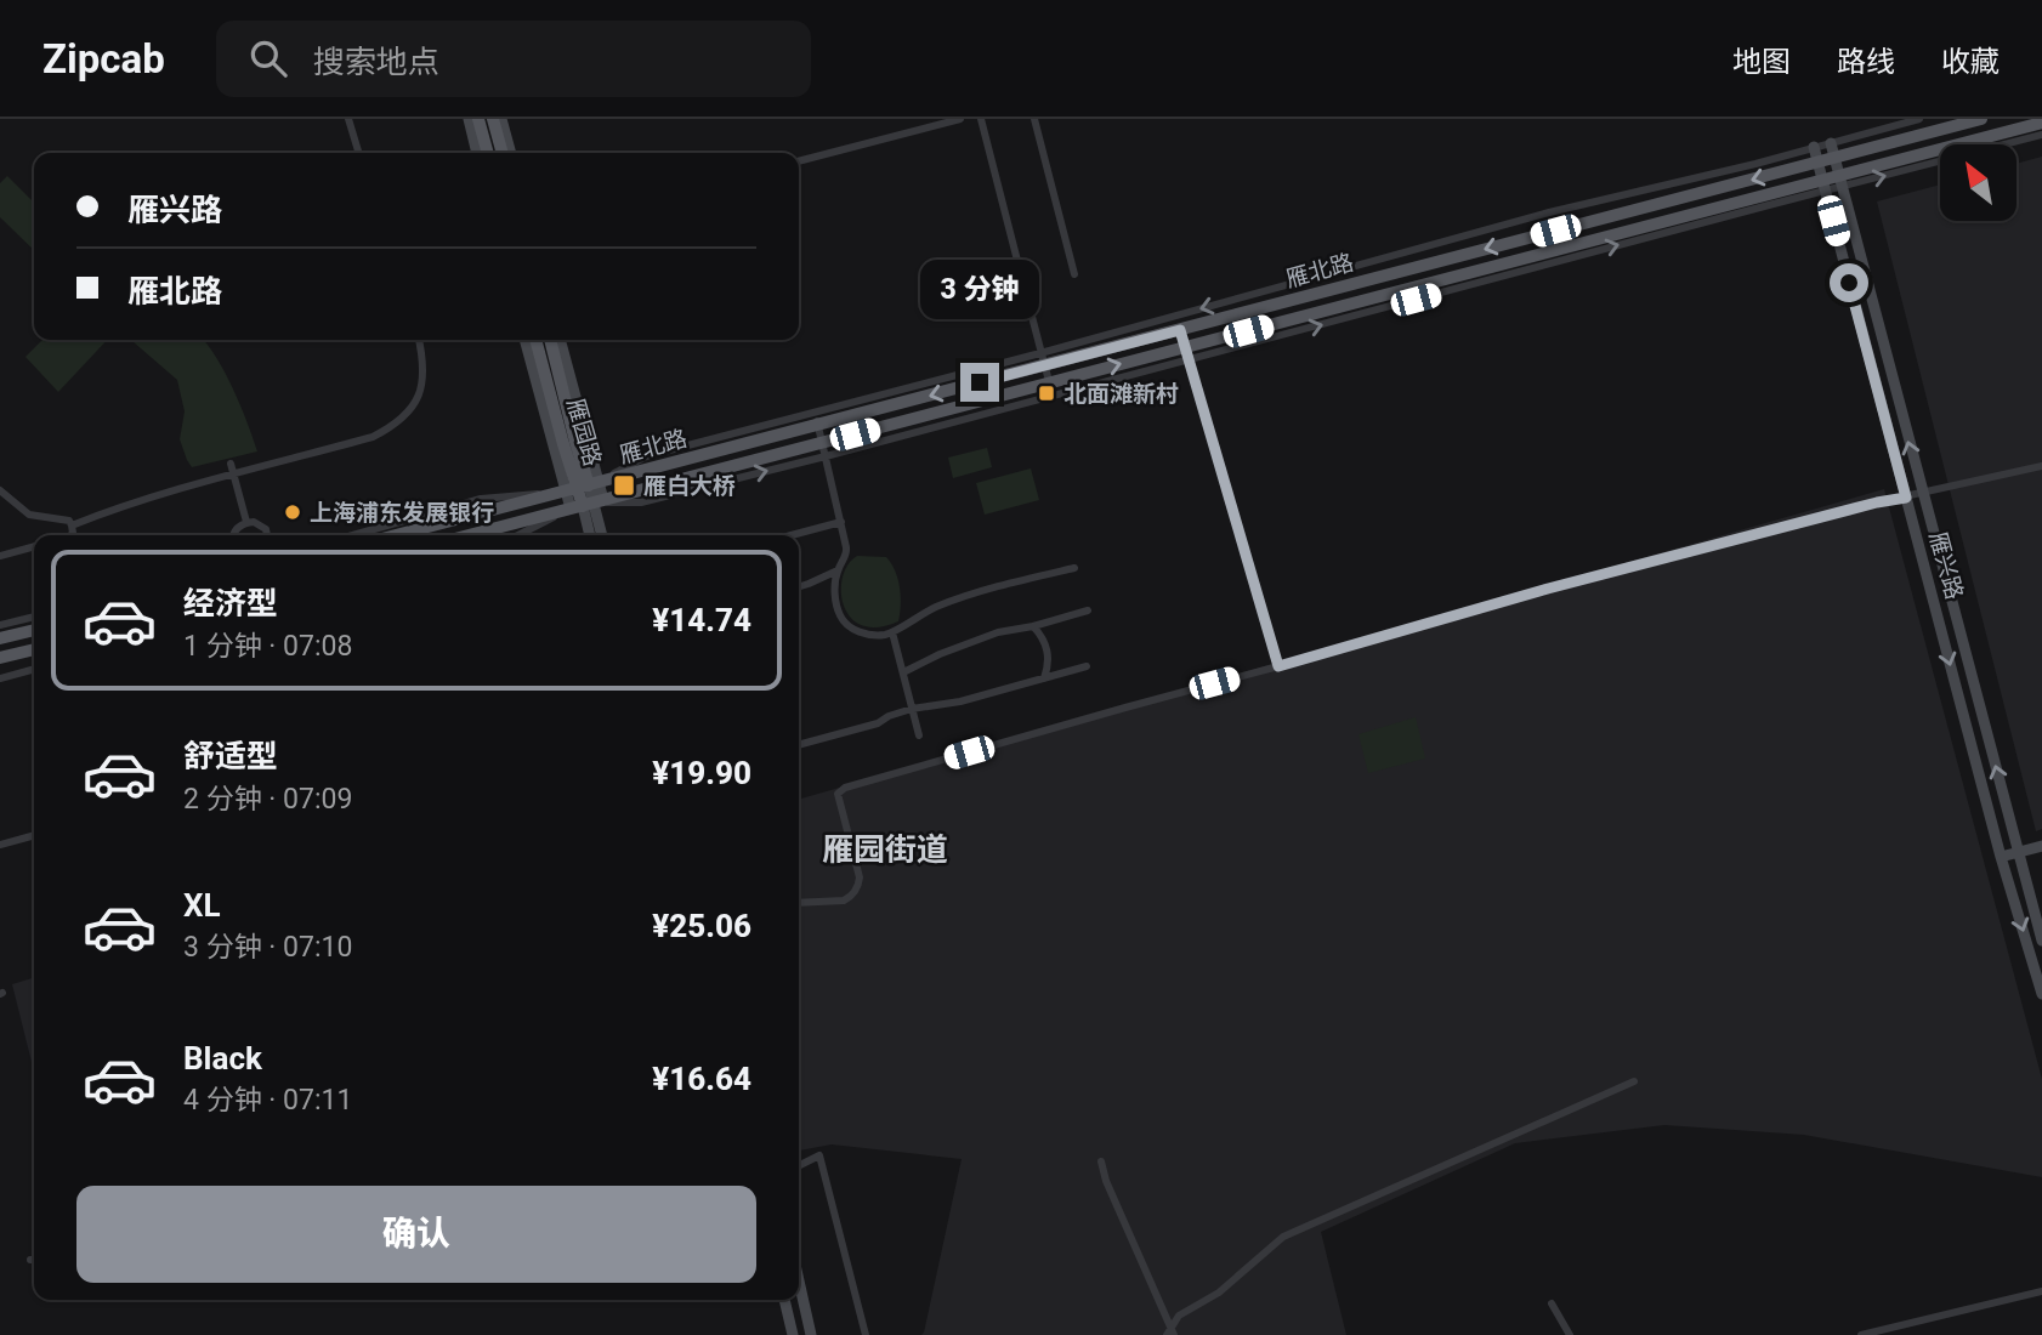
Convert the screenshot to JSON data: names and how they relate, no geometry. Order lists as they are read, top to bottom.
{
  "streets": {
    "main road": ["雁北路", "雁园路", "雁兴路"]
  },
  "crossings": [
    ["雁北路", "雁园路"],
    ["雁北路", "雁兴路"]
  ],
  "districts": ["雁园街道"],
  "places": {
    "transit": ["北面滩新村", "雁白大桥"],
    "other": ["上海浦东发展银行"]
  },
  "north": "top left",
  "page": {
    "header": "Zipcab",
    "search": "搜索地点",
    "nav": ["地图", "路线", "收藏"],
    "banner": ["雁兴路", "雁北路"],
    "bubble": "3 分钟",
    "list": [
      {
        "name": "经济型",
        "note": "1 分钟 · 07:08",
        "value": "¥14.74"
      },
      {
        "name": "舒适型",
        "note": "2 分钟 · 07:09",
        "value": "¥19.90"
      },
      {
        "name": "XL",
        "note": "3 分钟 · 07:10",
        "value": "¥25.06"
      },
      {
        "name": "Black",
        "note": "4 分钟 · 07:11",
        "value": "¥16.64"
      }
    ],
    "buttons": "确认"
  }
}
